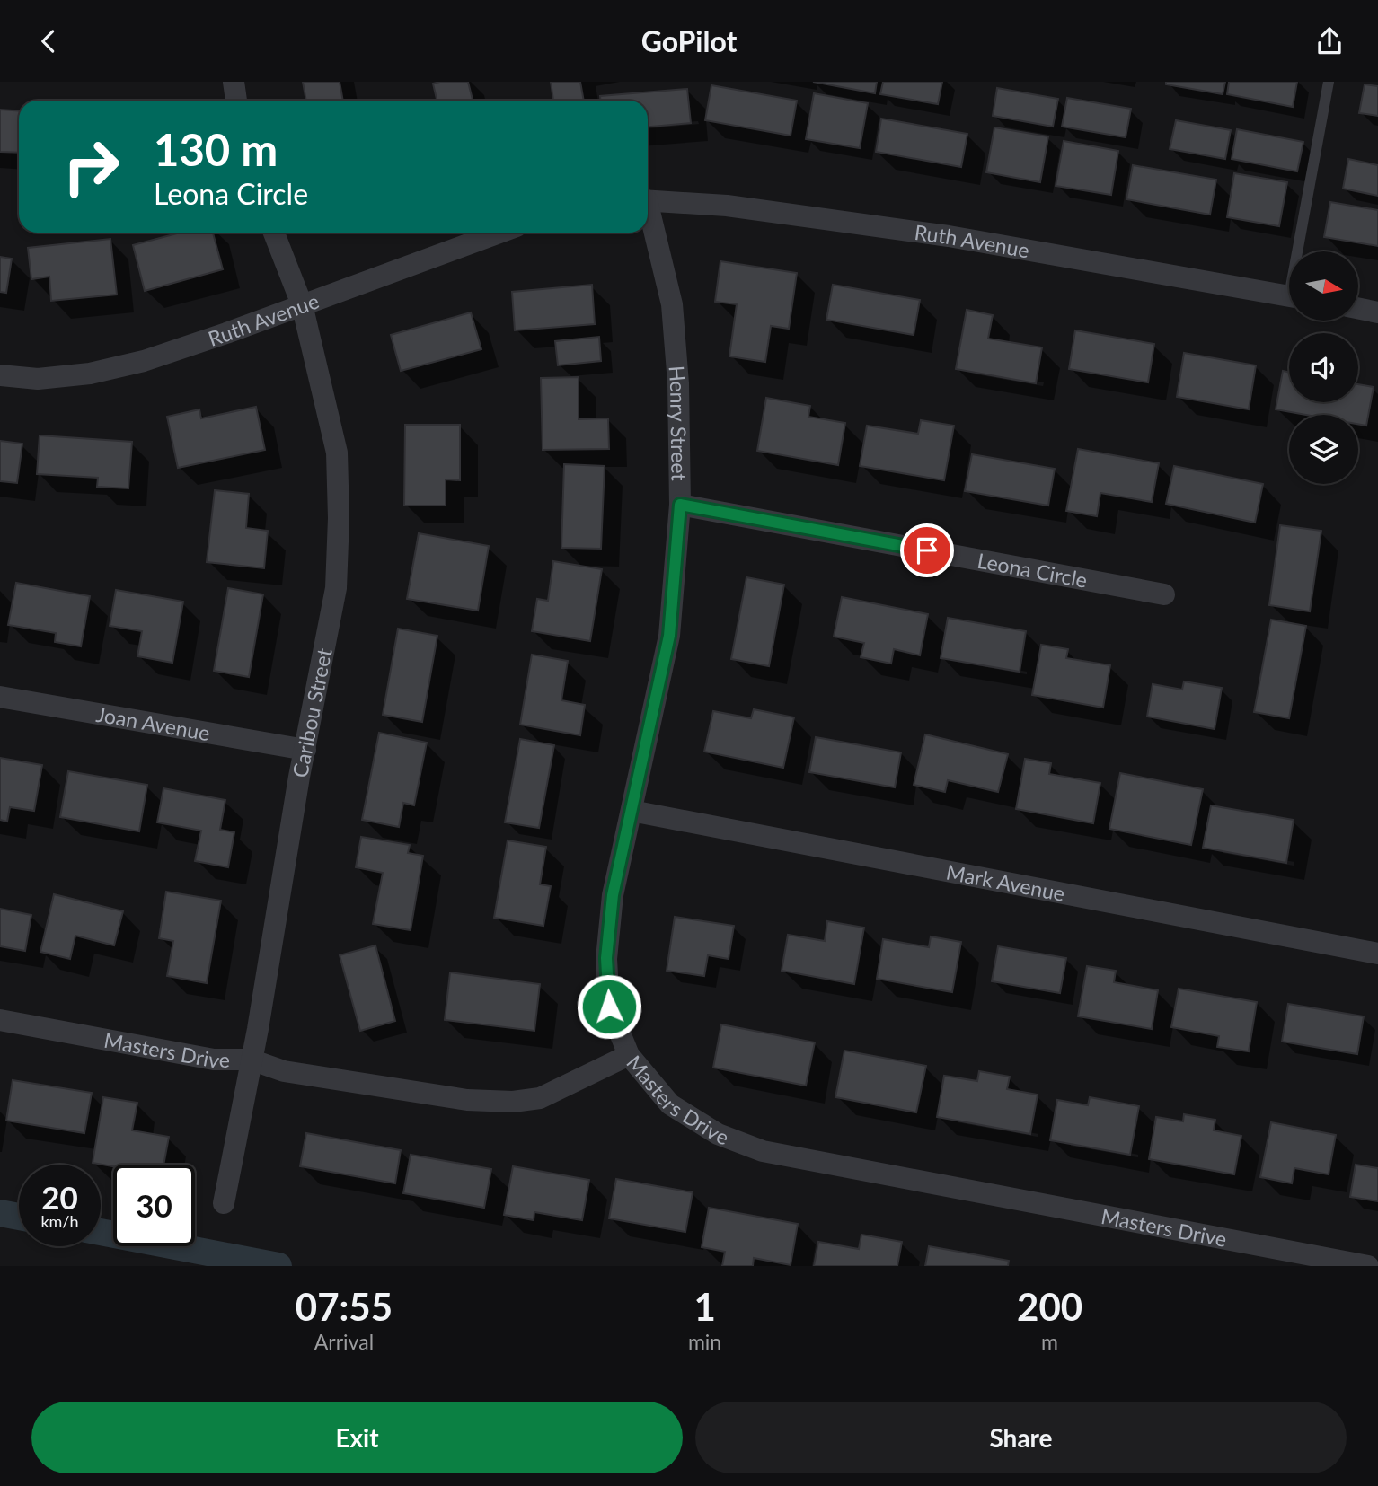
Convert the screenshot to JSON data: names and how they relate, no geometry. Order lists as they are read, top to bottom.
{
  "streets": {
    "street": [
      "Ruth Avenue",
      "Henry Street",
      "Leona Circle",
      "Caribou Street",
      "Joan Avenue",
      "Mark Avenue",
      "Masters Drive"
    ]
  },
  "crossings": [
    ["Ruth Avenue", "Caribou Street"],
    ["Henry Street", "Leona Circle"],
    ["Henry Street", "Mark Avenue"],
    ["Henry Street", "Masters Drive"],
    ["Caribou Street", "Joan Avenue"],
    ["Caribou Street", "Masters Drive"]
  ],
  "north": "right",
  "page": {
    "header": "GoPilot",
    "turn": ["130 m", "Leona Circle"],
    "speed": "20 km/h",
    "limit": "30",
    "eta": [
      "07:55",
      "Arrival",
      "1",
      "min",
      "200",
      "m"
    ],
    "buttons": ["Exit", "Share"]
  }
}
